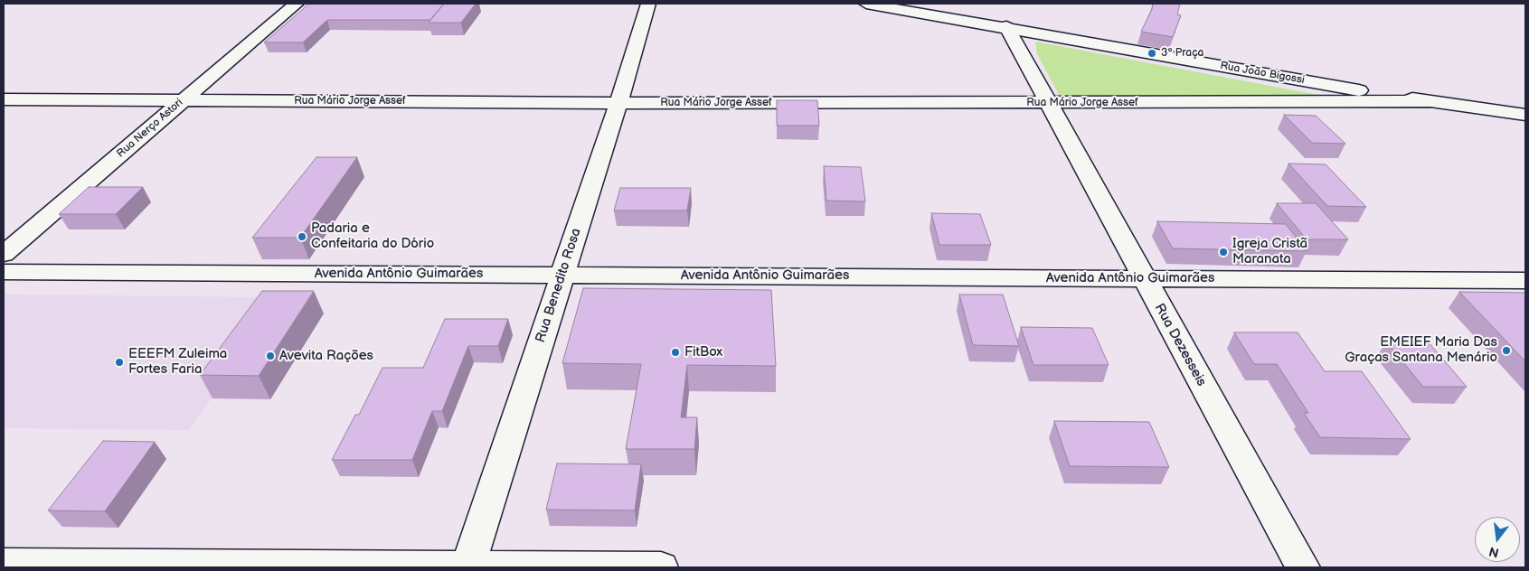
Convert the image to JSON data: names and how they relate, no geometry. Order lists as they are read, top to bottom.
{
  "streets": {
    "street": [
      "Rua João Bigossi",
      "Rua Mário Jorge Assef",
      "Rua Nerço Astori",
      "Avenida Antônio Guimarães",
      "Rua Benedito Rosa",
      "Rua Dezesseis"
    ]
  },
  "crossings": [
    ["Rua João Bigossi", "Rua Mário Jorge Assef"],
    ["Rua João Bigossi", "Rua Dezesseis"],
    ["Rua Mário Jorge Assef", "Rua Nerço Astori"],
    ["Rua Mário Jorge Assef", "Rua Benedito Rosa"],
    ["Rua Mário Jorge Assef", "Rua Dezesseis"],
    ["Avenida Antônio Guimarães", "Rua Benedito Rosa"],
    ["Avenida Antônio Guimarães", "Rua Dezesseis"]
  ],
  "places": [
    "3º Praça",
    "Padaria e Confeitaria do Dório",
    "Igreja Cristã Maranata",
    "EMEIEF Maria Das Graças Santana Menário",
    "FitBox",
    "Avevita Rações",
    "EEEFM Zuleima Fortes Faria"
  ],
  "north": "bottom"
}
